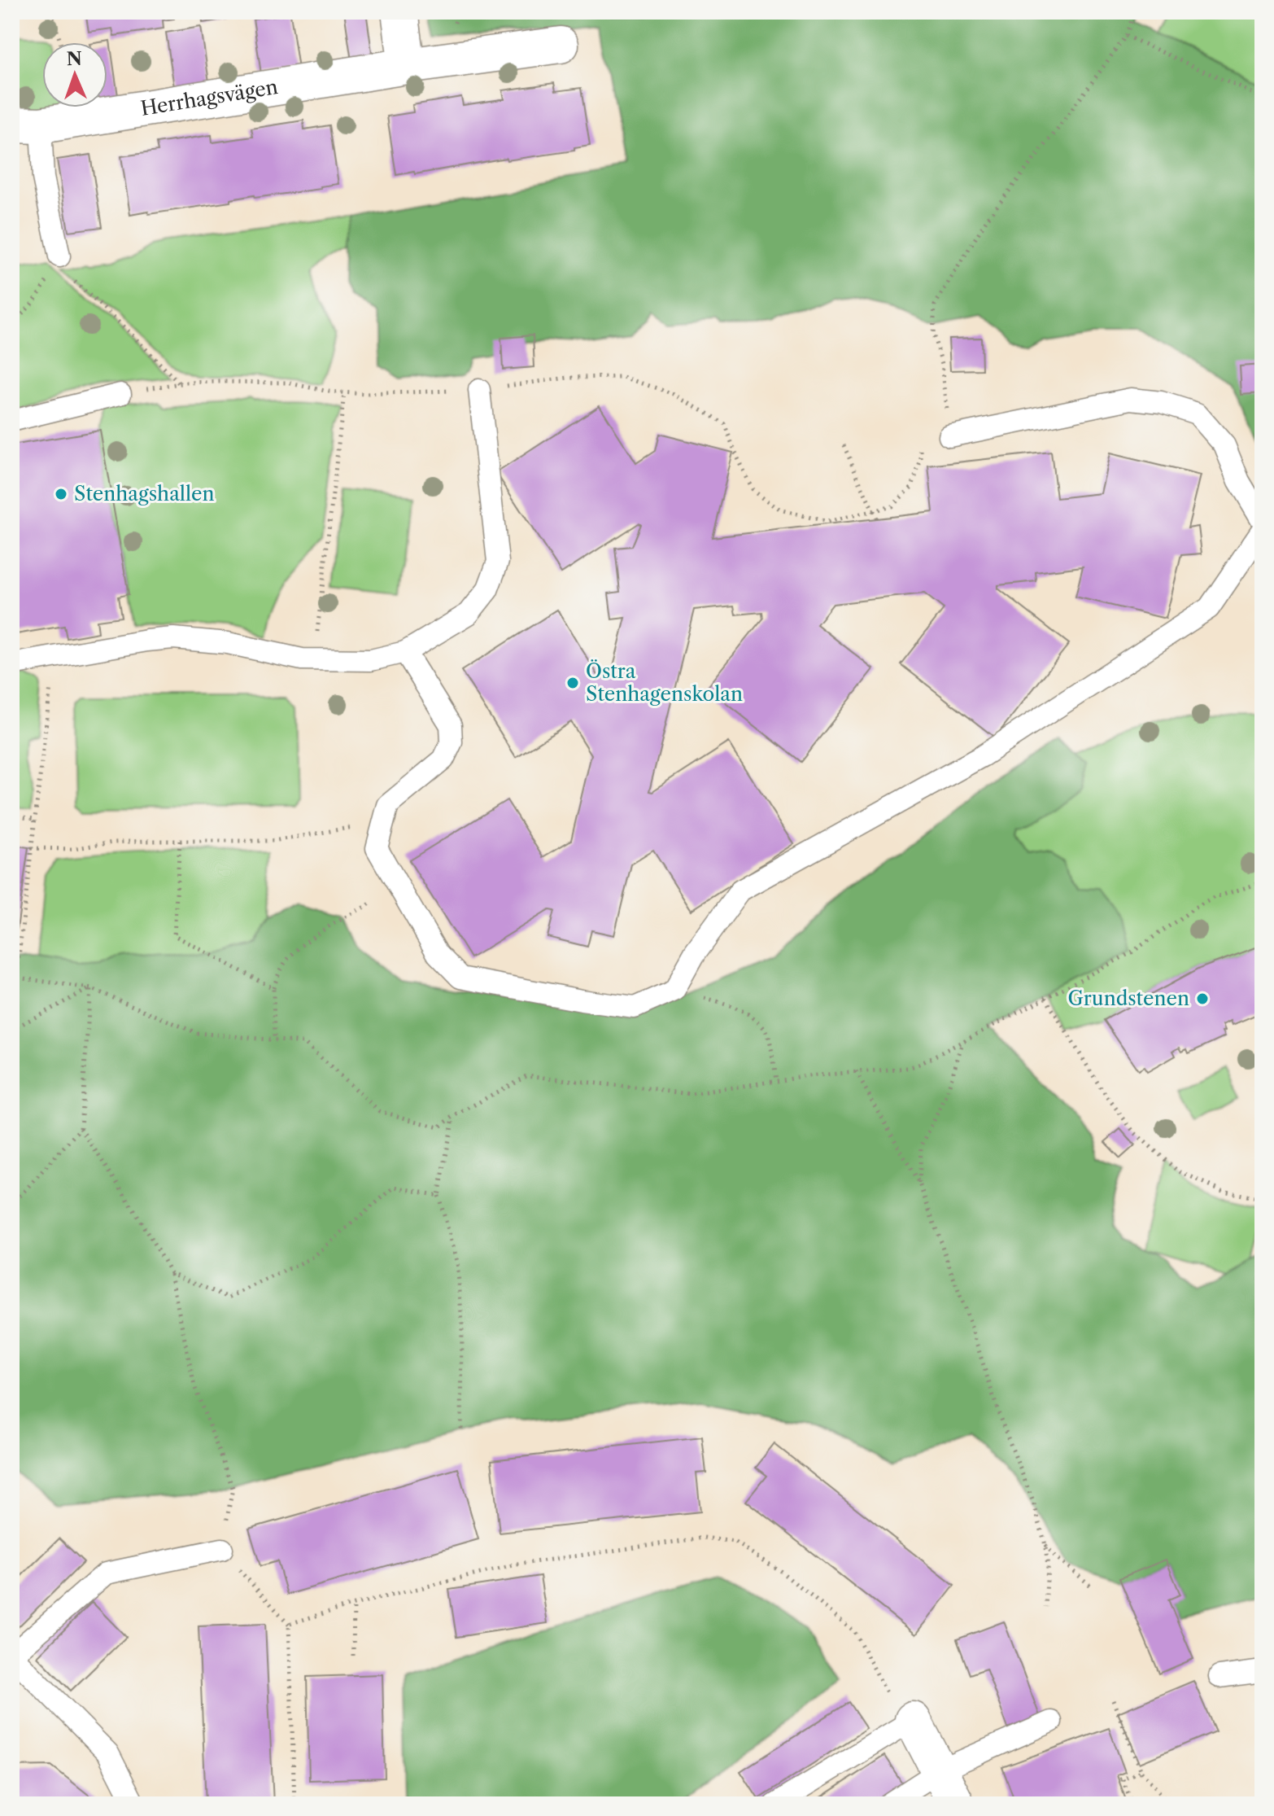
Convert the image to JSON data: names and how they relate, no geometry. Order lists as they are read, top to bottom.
{
  "streets": {
    "street": ["Herrhagsvägen"]
  },
  "places": ["Stenhagshallen", "Östra Stenhagenskolan", "Grundstenen"],
  "north": "top"
}
